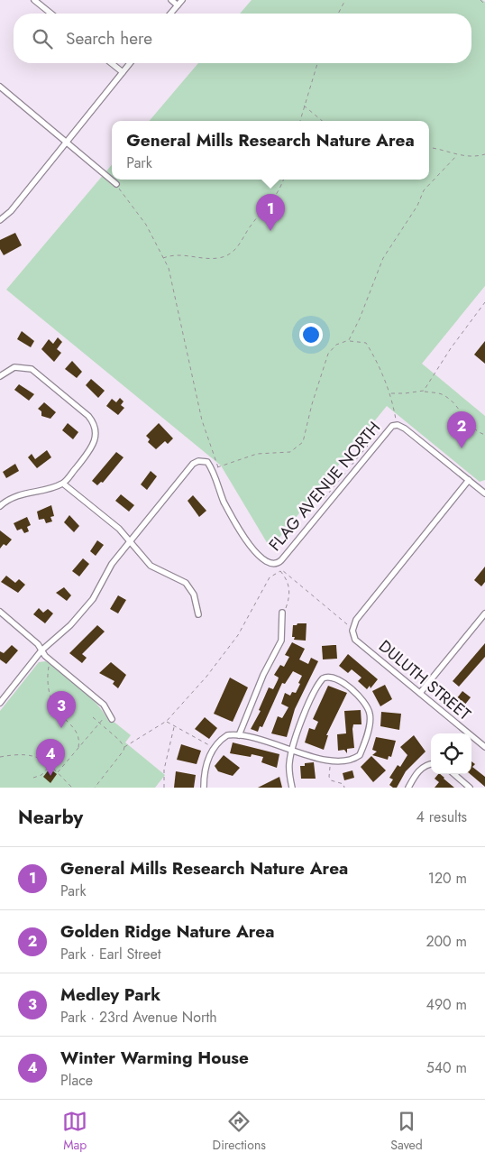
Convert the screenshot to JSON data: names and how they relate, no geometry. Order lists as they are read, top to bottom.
{
  "streets": {
    "street": ["FLAG AVENUE NORTH", "DULUTH STREET"]
  },
  "page": {
    "search": "Search here",
    "popup": ["General Mills Research Nature Area", "Park"],
    "pins": [
      "1",
      "2",
      "3",
      "4"
    ],
    "heading": ["Nearby", "4 results"],
    "list": [
      {
        "mark": "1",
        "name": "General Mills Research Nature Area",
        "note": "Park",
        "value": "120 m"
      },
      {
        "mark": "2",
        "name": "Golden Ridge Nature Area",
        "note": "Park · Earl Street",
        "value": "200 m"
      },
      {
        "mark": "3",
        "name": "Medley Park",
        "note": "Park · 23rd Avenue North",
        "value": "490 m"
      },
      {
        "mark": "4",
        "name": "Winter Warming House",
        "note": "Place",
        "value": "540 m"
      }
    ],
    "nav": ["Map", "Directions", "Saved"]
  }
}
